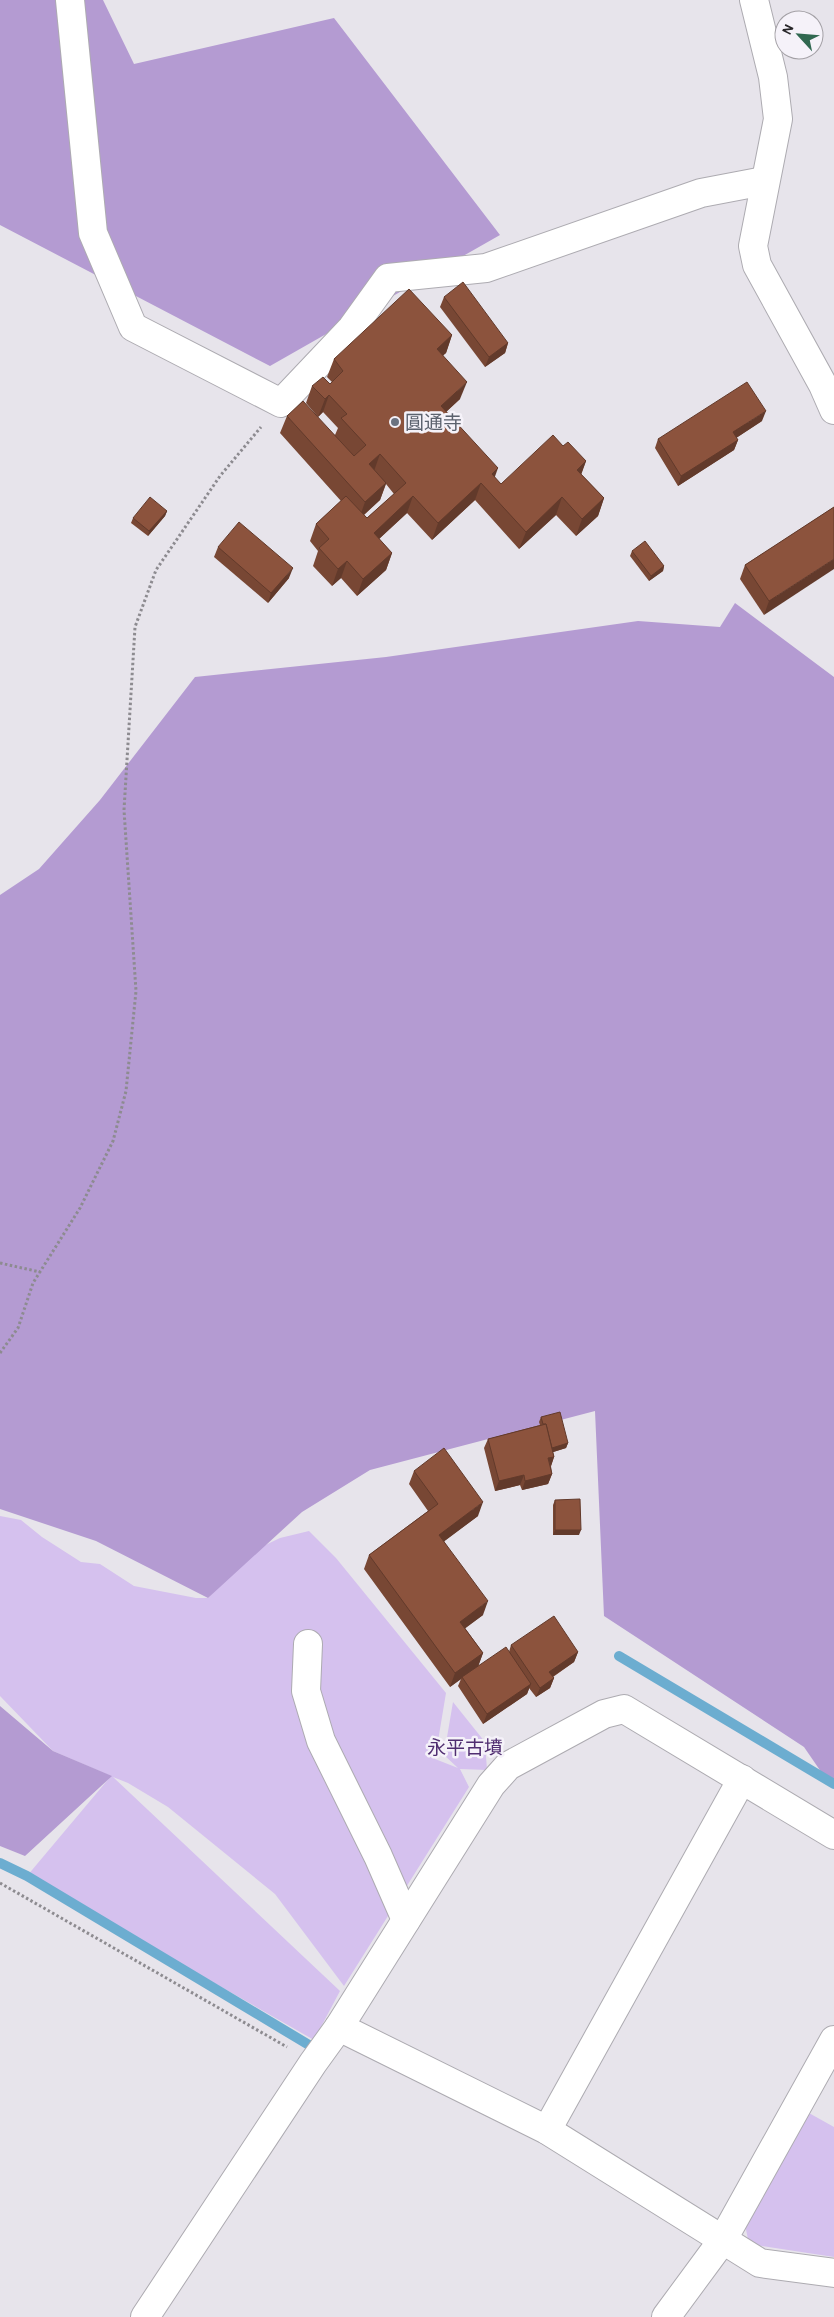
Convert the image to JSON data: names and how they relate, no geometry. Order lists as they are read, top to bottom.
{
  "parks": ["永平古墳"],
  "places": ["圓通寺"],
  "north": "top left"
}
